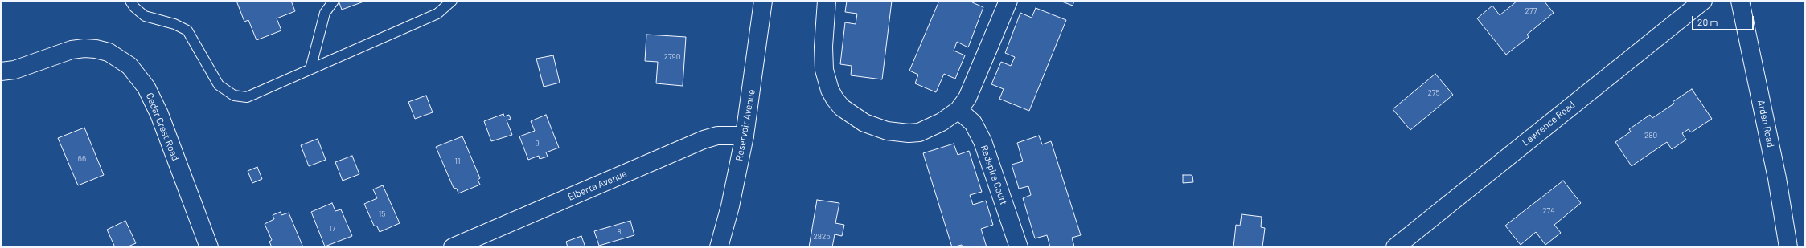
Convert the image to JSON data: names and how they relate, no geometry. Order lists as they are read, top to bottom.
{
  "streets": {
    "street": [
      "Lawrence Road",
      "Arden Road",
      "Reservoir Avenue",
      "Cedar Crest Road",
      "Redspire Court",
      "Elberta Avenue"
    ]
  },
  "crossings": [
    ["Reservoir Avenue", "Elberta Avenue"]
  ],
  "house_numbers": [
    "277",
    "2790",
    "275",
    "280",
    "9",
    "66",
    "11",
    "274",
    "15",
    "17",
    "8",
    "2825"
  ],
  "scale_bar": "20 m"
}
